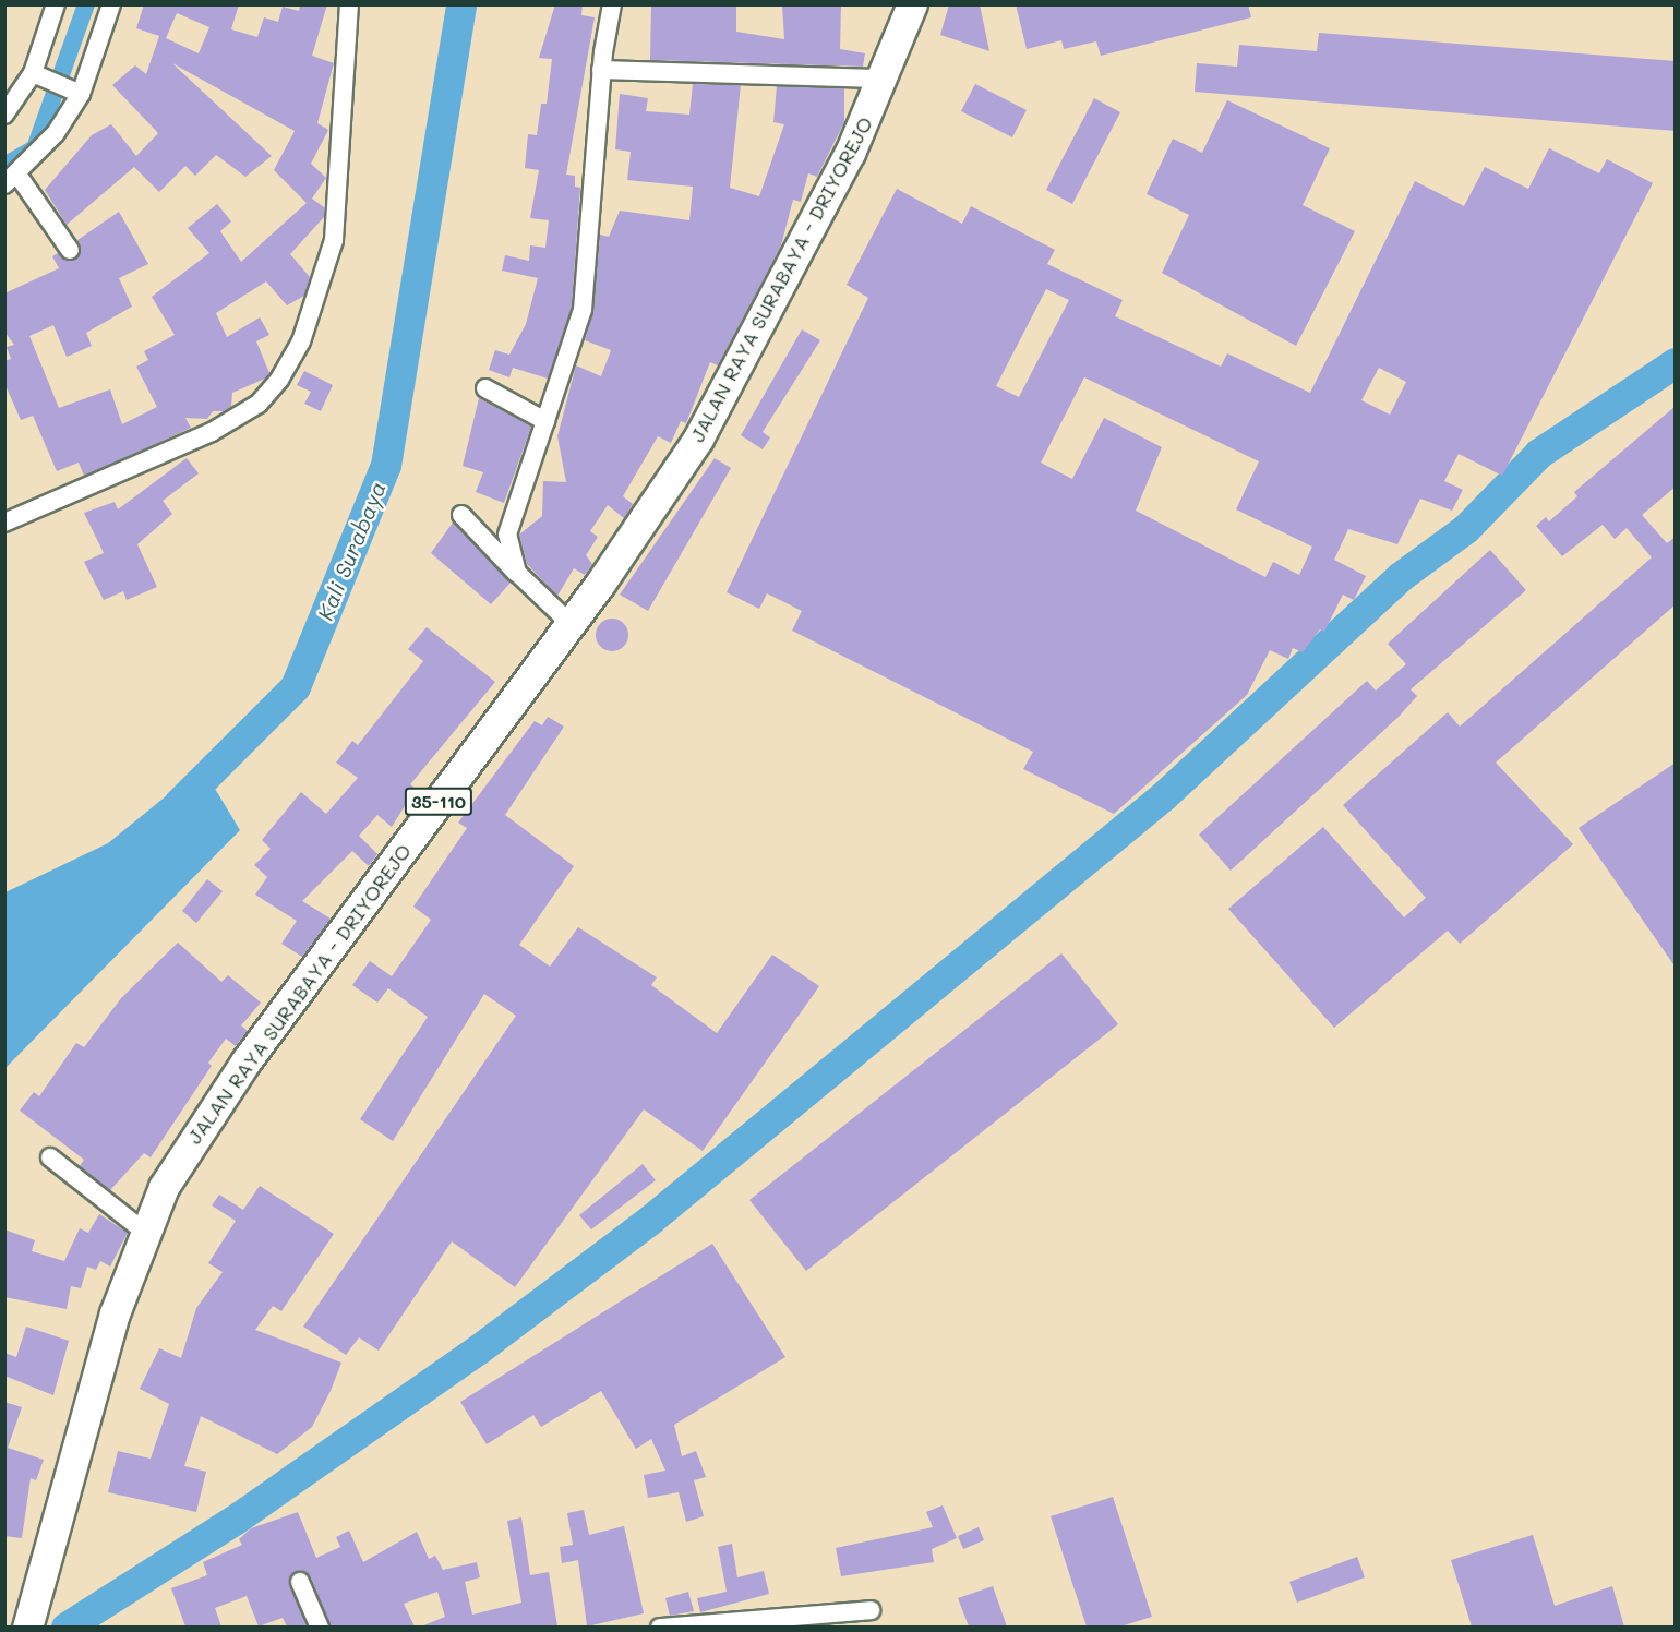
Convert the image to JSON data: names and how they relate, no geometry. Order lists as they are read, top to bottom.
{
  "streets": {
    "main road": ["JALAN RAYA SURABAYA - DRIYOREJO", "35-110"]
  },
  "water": ["Kali Surabaya"]
}
